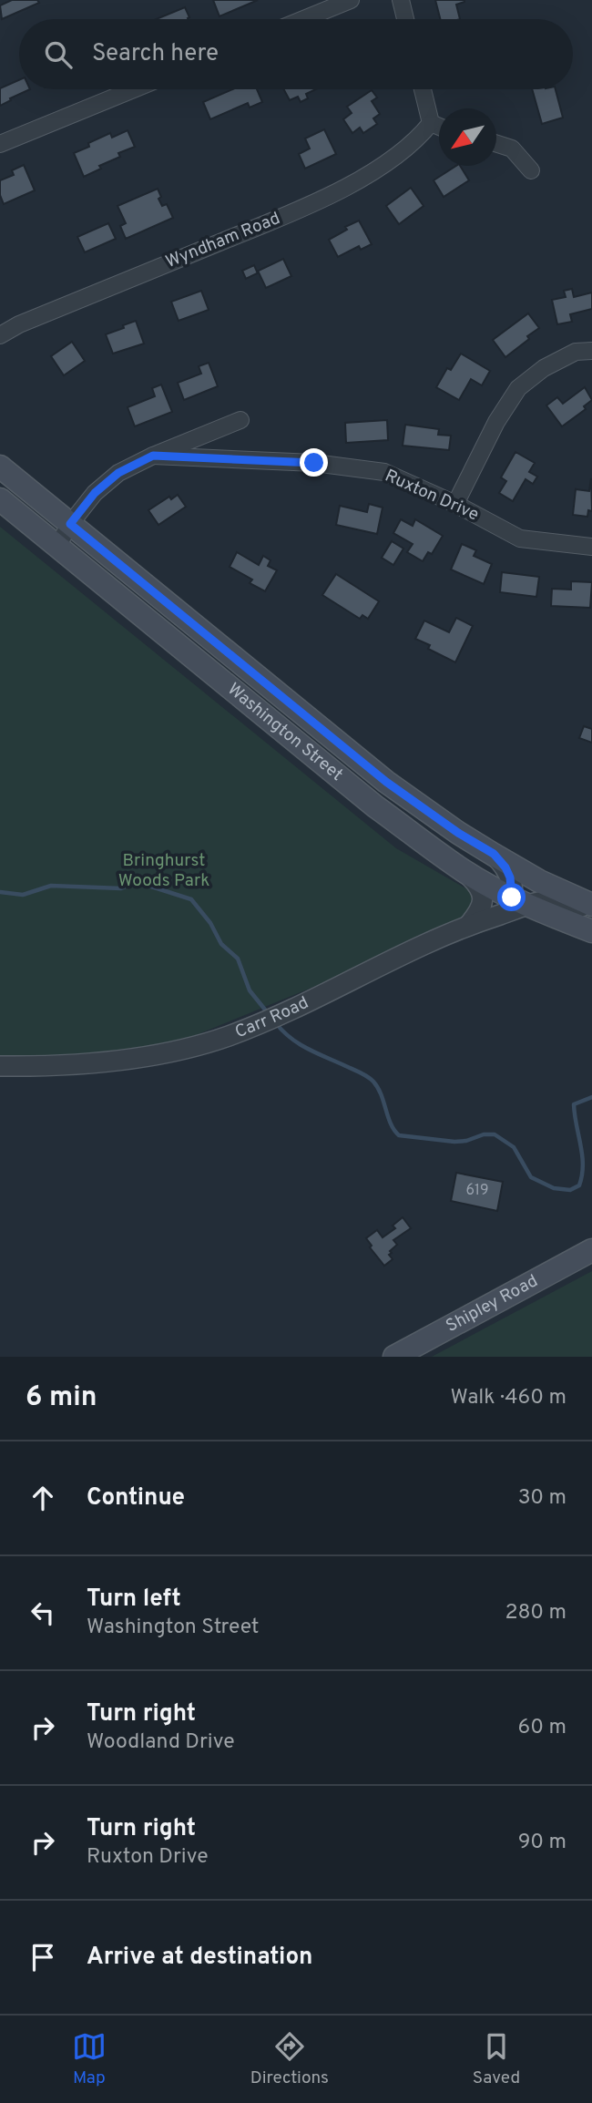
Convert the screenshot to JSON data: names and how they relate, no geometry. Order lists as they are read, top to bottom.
{
  "streets": {
    "main road": ["Washington Street", "Shipley Road"],
    "street": ["Wyndham Road", "Ruxton Drive", "Carr Road"]
  },
  "crossings": [
    ["Washington Street", "Carr Road"]
  ],
  "parks": ["Bringhurst Woods Park"],
  "house_numbers": ["619"],
  "north": "bottom left",
  "page": {
    "search": "Search here",
    "heading": ["6 min", "Walk · 460 m"],
    "list": [
      ["Continue", "30 m"],
      ["Turn left", "Washington Street", "280 m"],
      ["Turn right", "Woodland Drive", "60 m"],
      ["Turn right", "Ruxton Drive", "90 m"],
      "Arrive at destination"
    ],
    "nav": ["Map", "Directions", "Saved"]
  }
}
